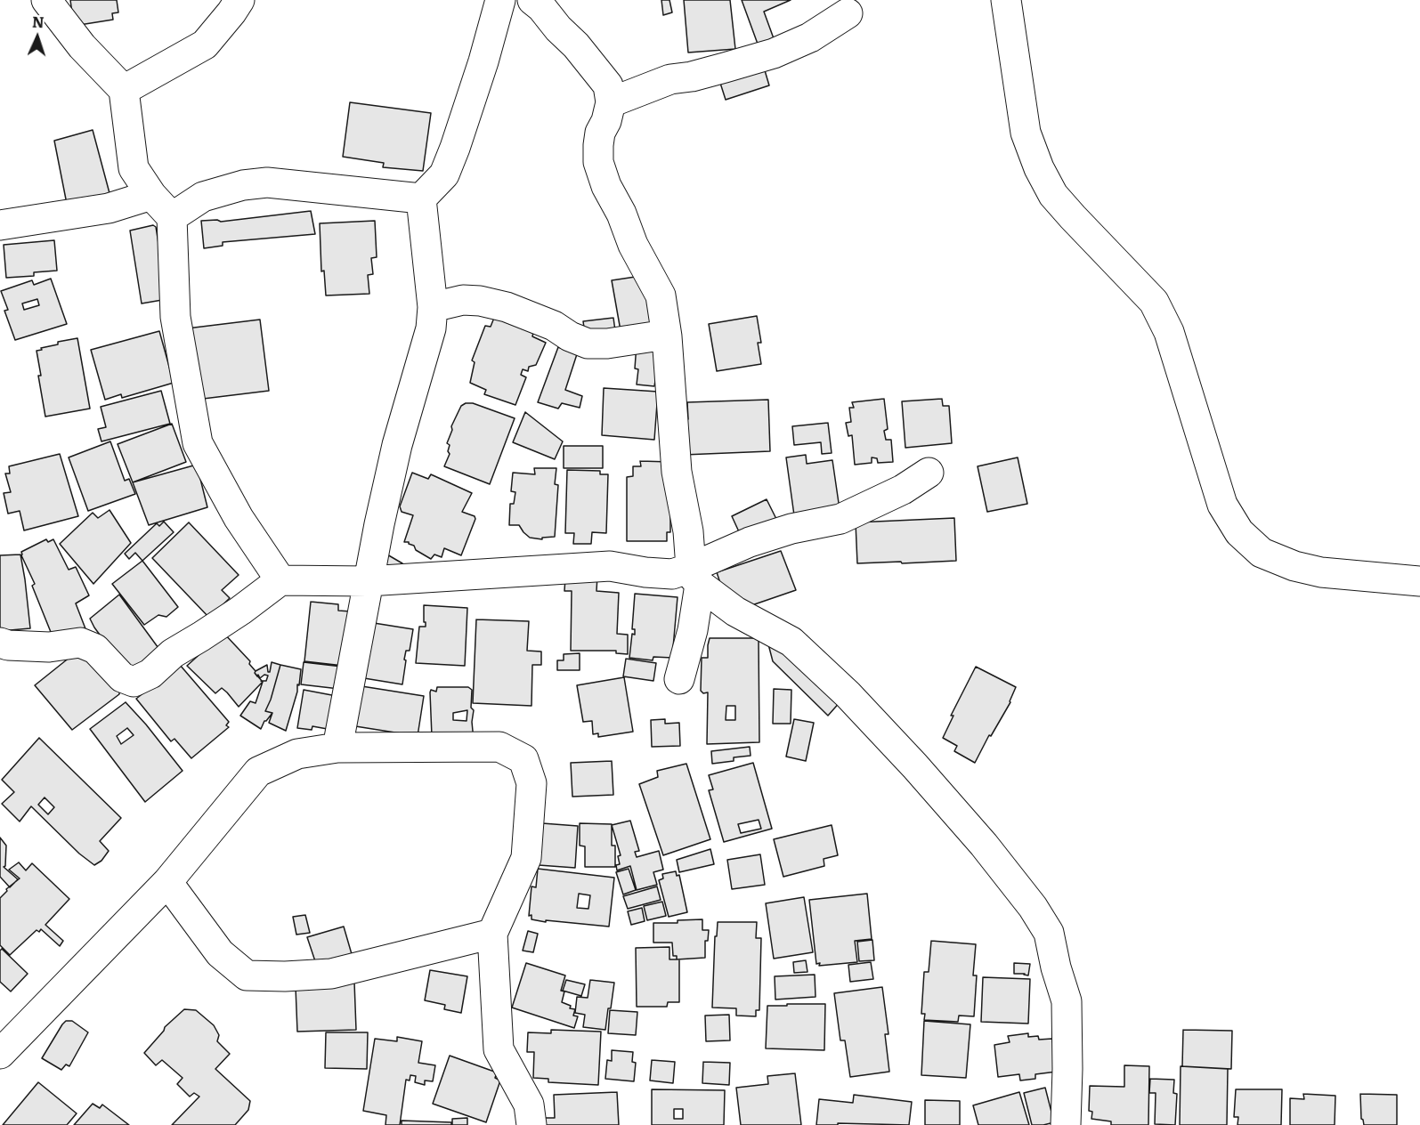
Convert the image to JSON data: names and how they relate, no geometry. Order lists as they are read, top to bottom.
{
  "north": "top"
}
